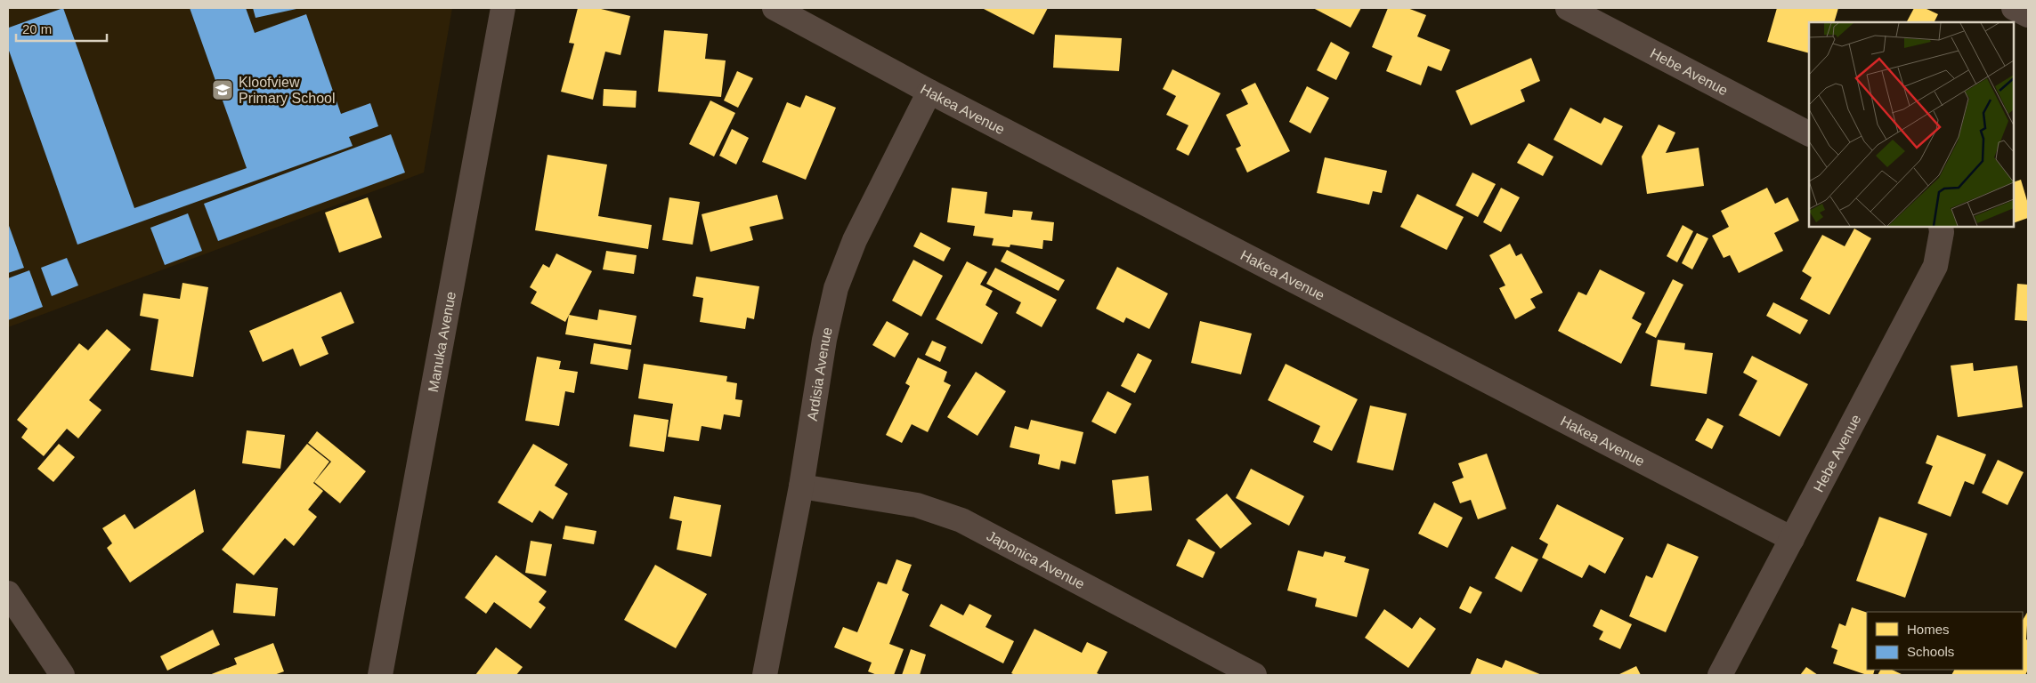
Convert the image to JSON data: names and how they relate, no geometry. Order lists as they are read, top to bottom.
{
  "streets": {
    "street": [
      "Hebe Avenue",
      "Hakea Avenue",
      "Manuka Avenue",
      "Ardisia Avenue",
      "Japonica Avenue"
    ]
  },
  "crossings": [
    ["Hebe Avenue", "Hakea Avenue"],
    ["Hakea Avenue", "Ardisia Avenue"],
    ["Ardisia Avenue", "Japonica Avenue"]
  ],
  "places": {
    "school or university": ["Kloofview Primary School"]
  },
  "legend": ["Homes", "Schools"],
  "scale_bar": "20 m"
}
